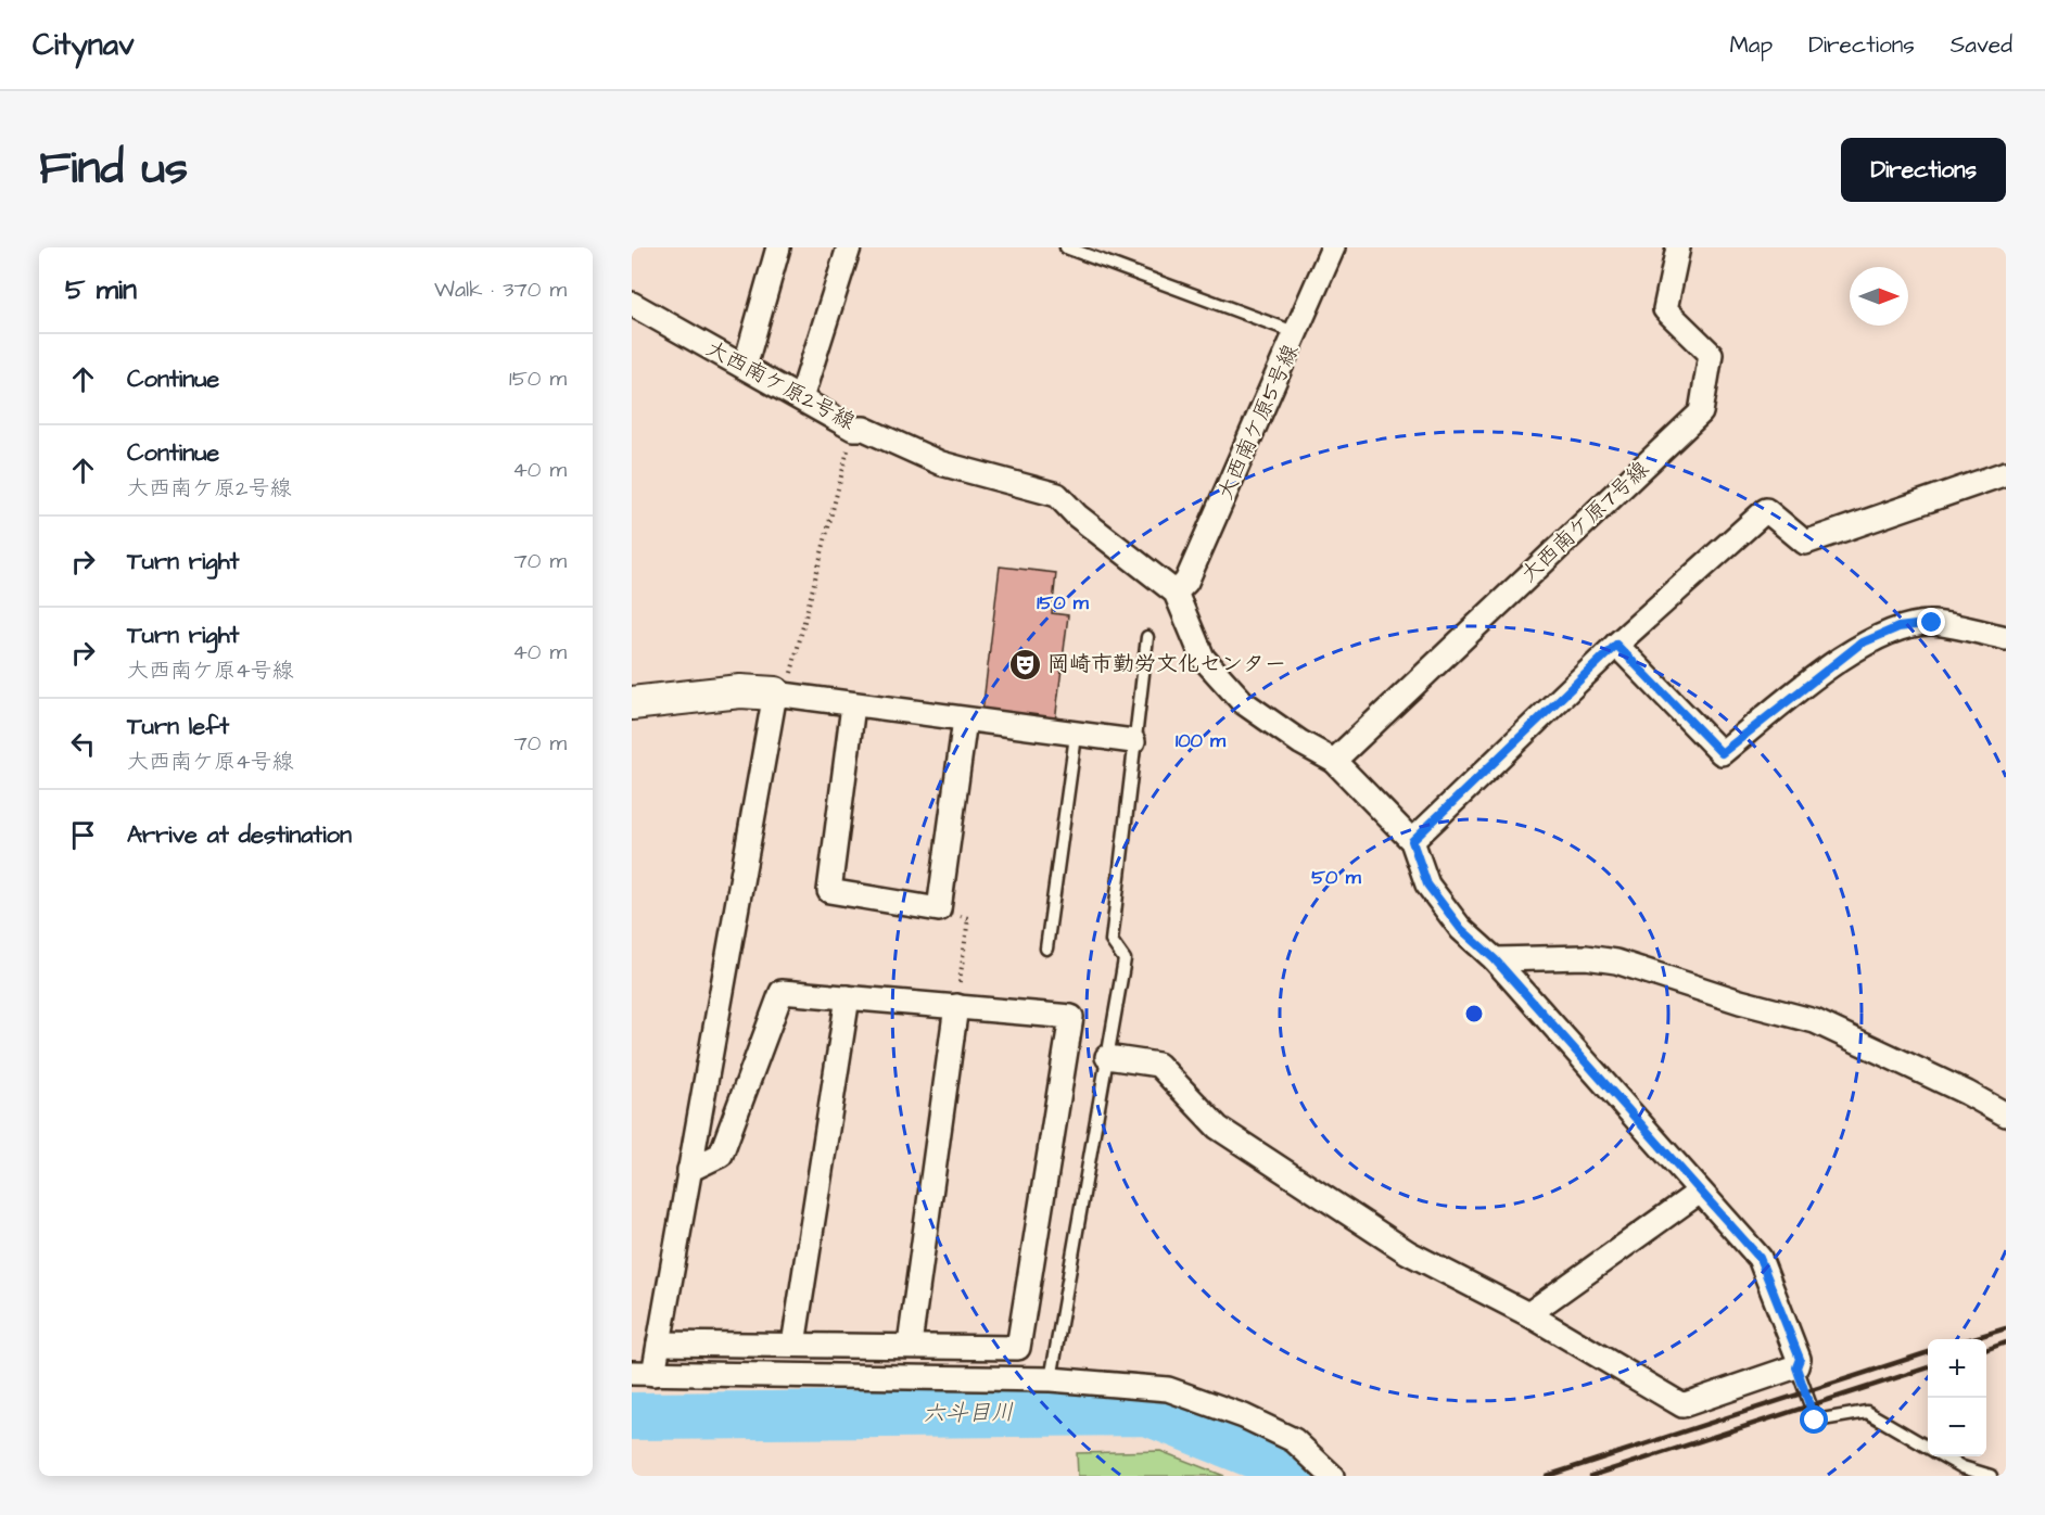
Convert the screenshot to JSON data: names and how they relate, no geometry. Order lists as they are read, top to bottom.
{
  "streets": {
    "street": ["大西南ケ原2号線", "大西南ケ原5号線", "大西南ケ原7号線"]
  },
  "crossings": [
    ["大西南ケ原2号線", "大西南ケ原5号線"],
    ["大西南ケ原2号線", "大西南ケ原7号線"]
  ],
  "water": ["六斗目川"],
  "places": {
    "theatre": ["岡崎市勤労文化センター"]
  },
  "north": "right",
  "page": {
    "header": "Citynav",
    "nav": ["Map", "Directions", "Saved"],
    "title": "Find us",
    "buttons": "Directions",
    "heading": ["5 min", "Walk · 370 m"],
    "list": [
      ["Continue", "150 m"],
      ["Continue", "大西南ケ原2号線", "40 m"],
      ["Turn right", "70 m"],
      ["Turn right", "大西南ケ原4号線", "40 m"],
      ["Turn left", "大西南ケ原4号線", "70 m"],
      "Arrive at destination"
    ],
    "map_buttons": ["+", "−"]
  },
  "rings": ["150 m", "100 m", "50 m"]
}
